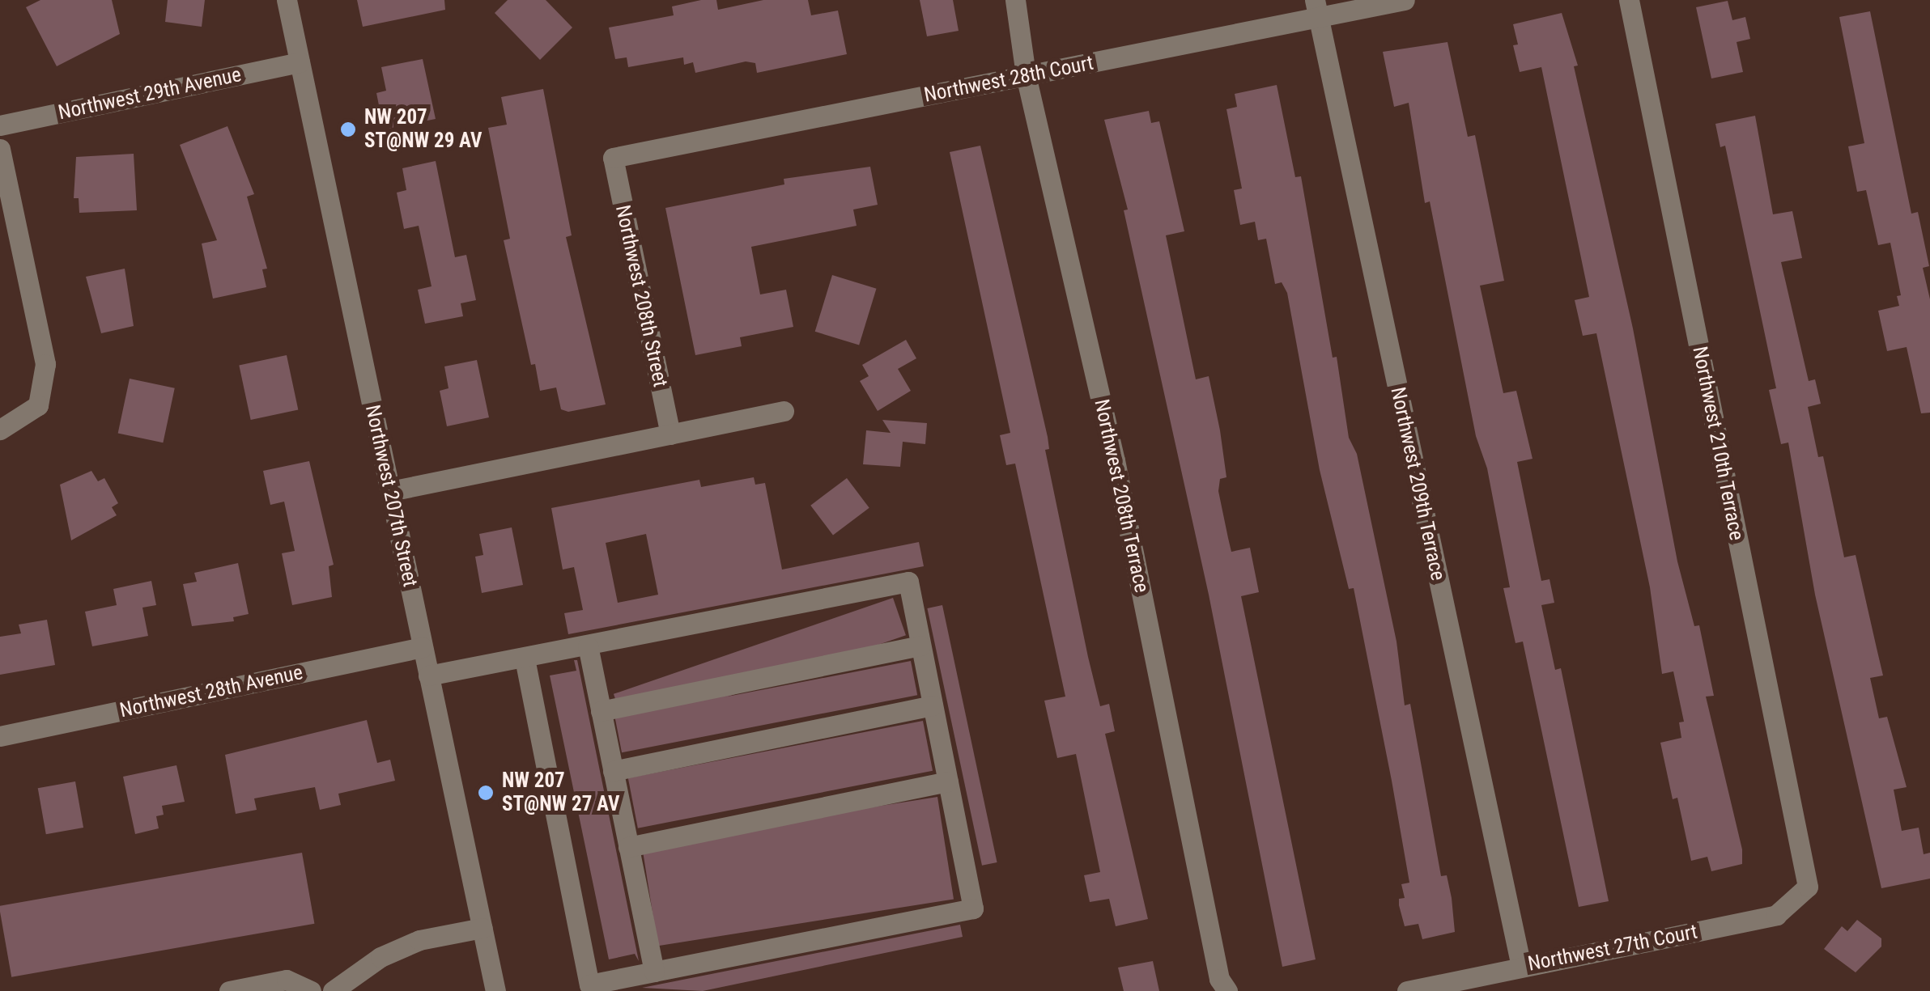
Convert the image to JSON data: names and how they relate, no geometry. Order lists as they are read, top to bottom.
{
  "streets": {
    "street": [
      "Northwest 28th Court",
      "Northwest 29th Avenue",
      "Northwest 208th Street",
      "Northwest 210th Terrace",
      "Northwest 209th Terrace",
      "Northwest 207th Street",
      "Northwest 208th Terrace",
      "Northwest 28th Avenue",
      "Northwest 27th Court"
    ]
  },
  "crossings": [
    ["Northwest 28th Court", "Northwest 208th Street"],
    ["Northwest 28th Court", "Northwest 209th Terrace"],
    ["Northwest 28th Court", "Northwest 208th Terrace"],
    ["Northwest 29th Avenue", "Northwest 207th Street"],
    ["Northwest 210th Terrace", "Northwest 27th Court"],
    ["Northwest 209th Terrace", "Northwest 27th Court"],
    ["Northwest 207th Street", "Northwest 28th Avenue"]
  ],
  "places": ["NW 207 ST@NW 29 AV", "NW 207 ST@NW 27 AV"]
}
